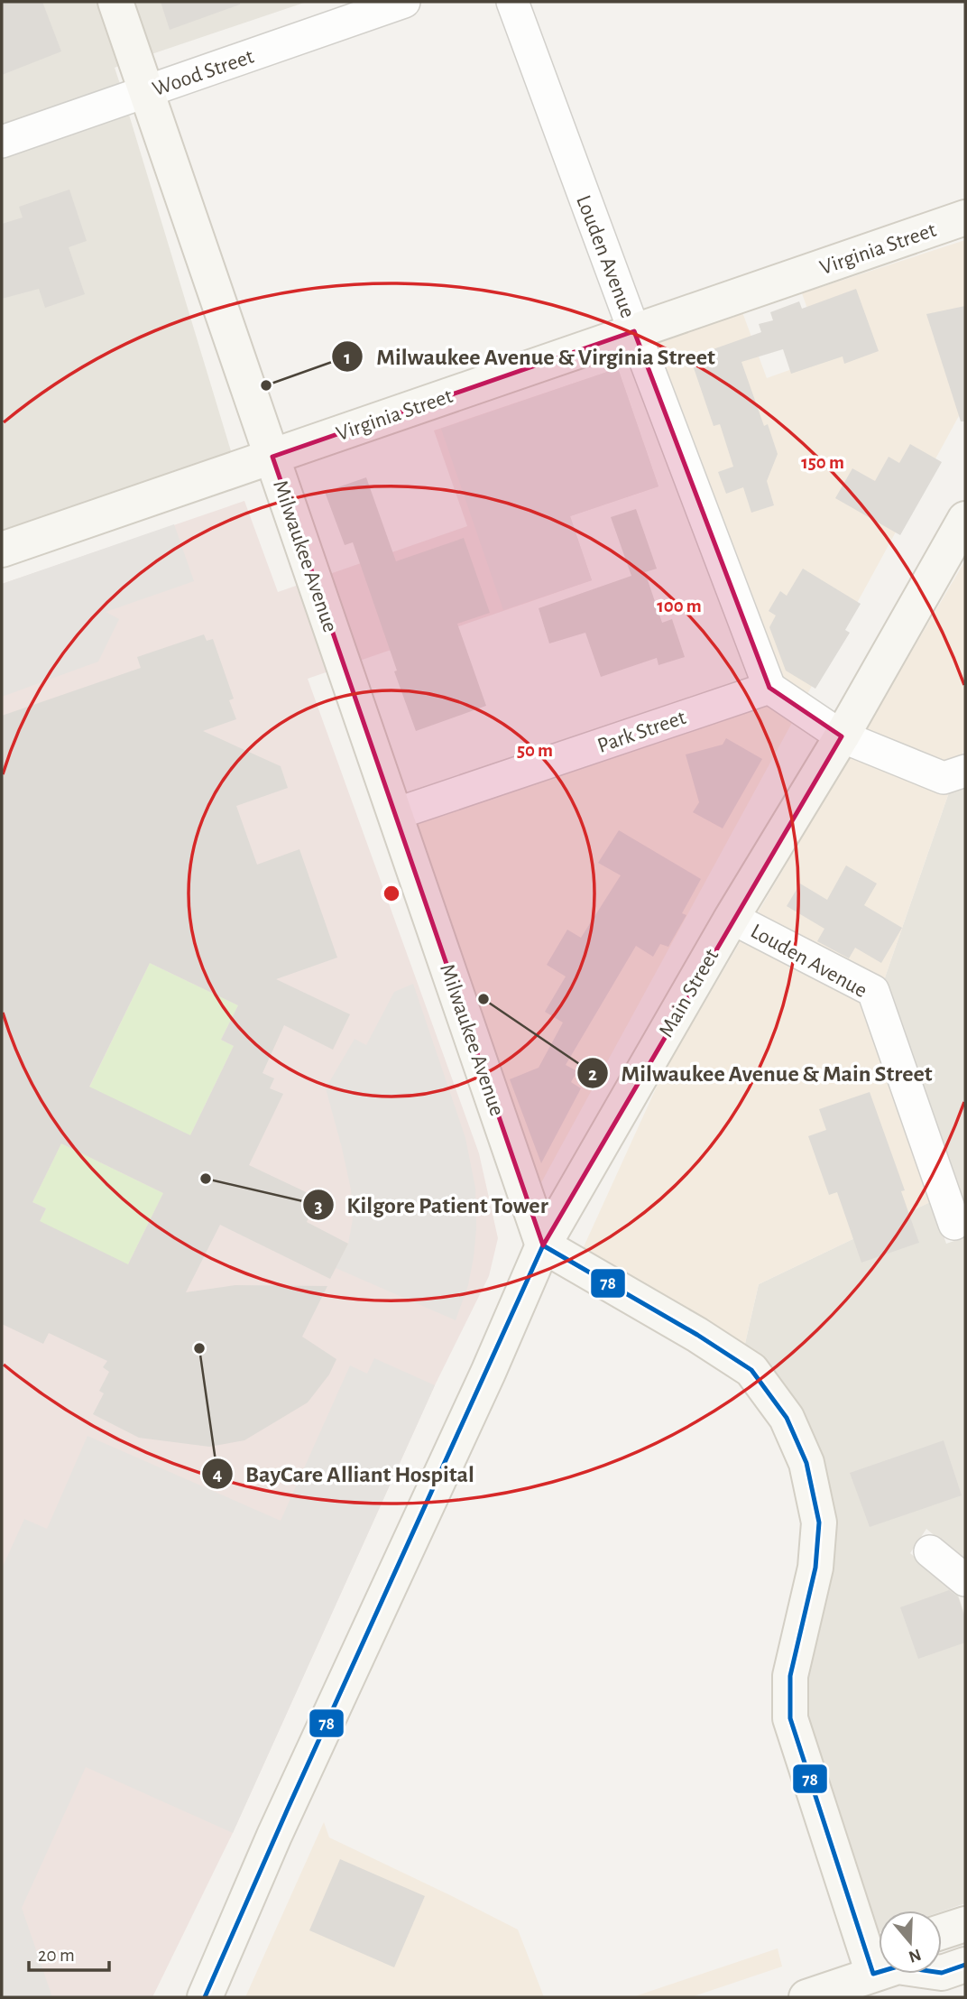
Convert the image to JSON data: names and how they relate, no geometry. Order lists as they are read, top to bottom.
{
  "streets": {
    "street": [
      "Wood Street",
      "Virginia Street",
      "Louden Avenue",
      "Milwaukee Avenue",
      "Park Street",
      "Main Street"
    ]
  },
  "crossings": [
    ["Wood Street", "Milwaukee Avenue"],
    ["Virginia Street", "Louden Avenue"],
    ["Virginia Street", "Milwaukee Avenue"],
    ["Louden Avenue", "Park Street"],
    ["Louden Avenue", "Main Street"],
    ["Milwaukee Avenue", "Park Street"],
    ["Milwaukee Avenue", "Main Street"]
  ],
  "places": [
    "Milwaukee Avenue & Virginia Street",
    "Milwaukee Avenue & Main Street",
    "Kilgore Patient Tower",
    "BayCare Alliant Hospital"
  ],
  "lines": ["transit line 78"],
  "scale_bar": "20 m",
  "north": "bottom",
  "rings": ["150 m", "100 m", "50 m"]
}
